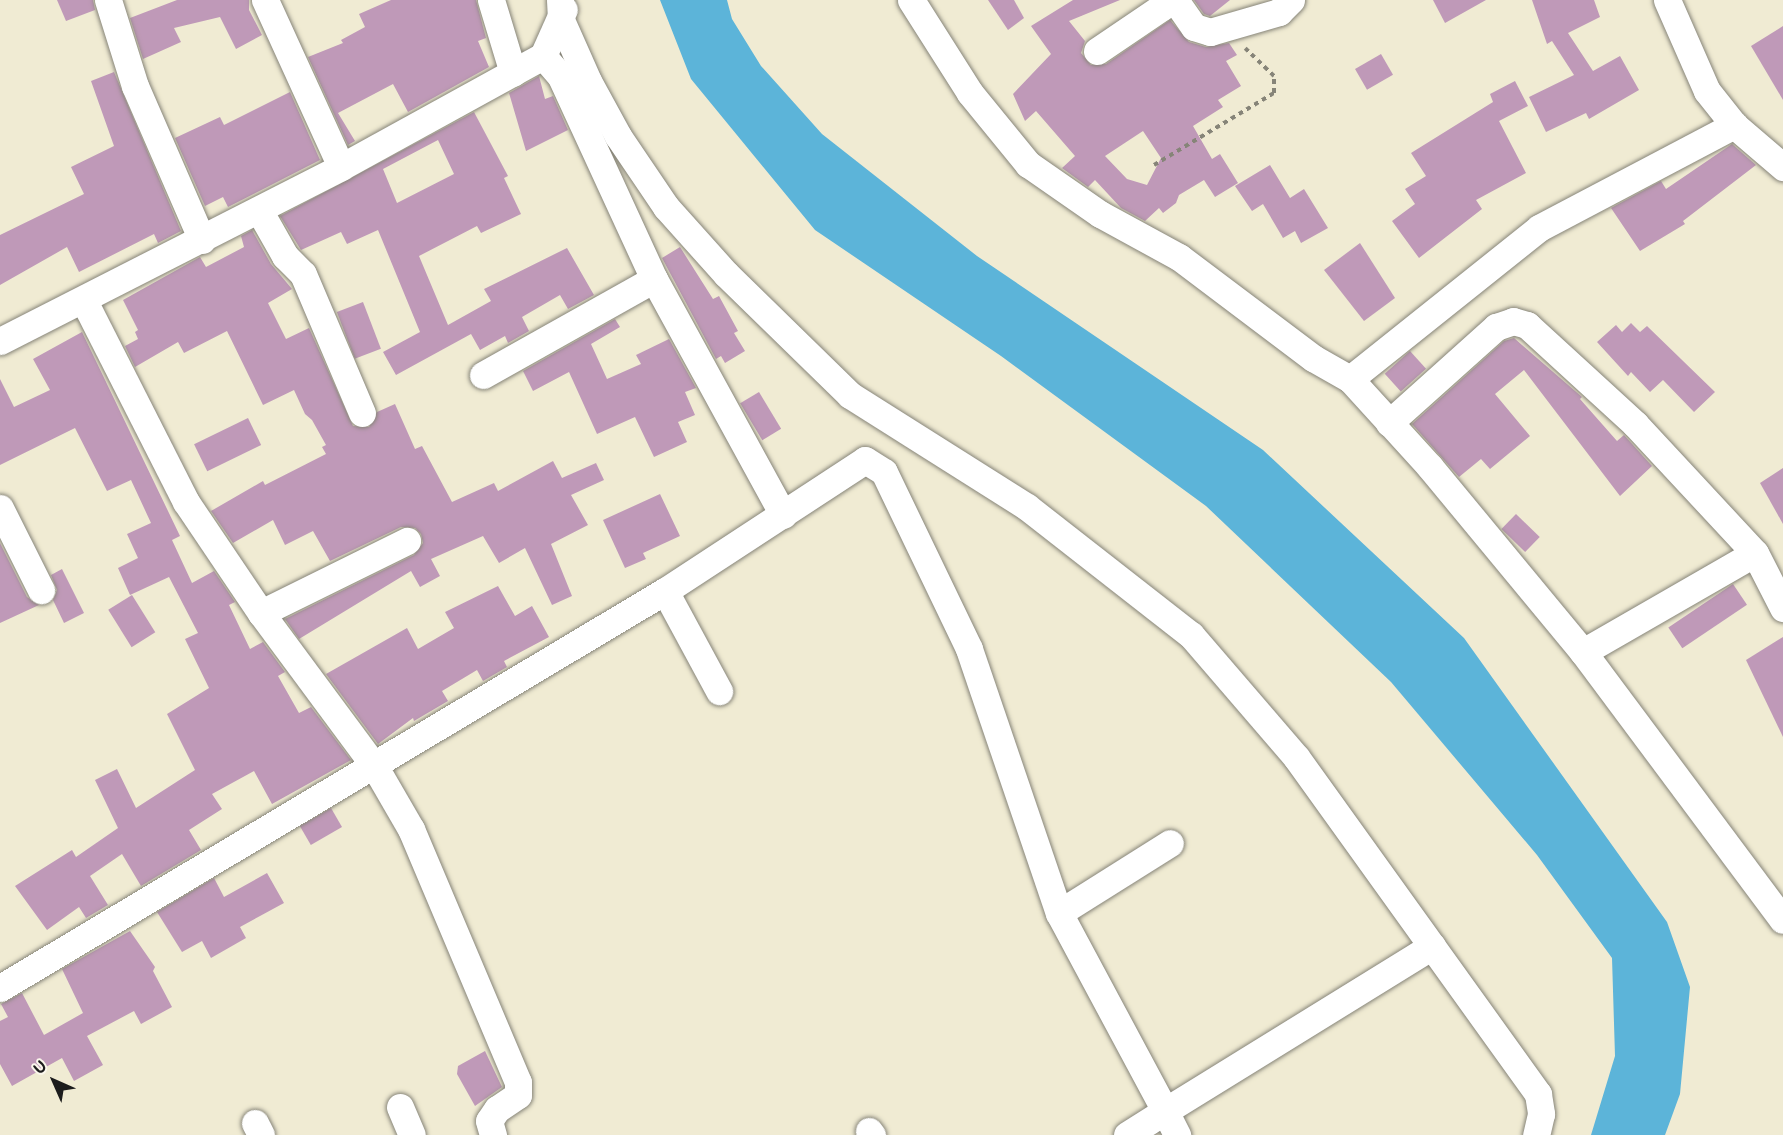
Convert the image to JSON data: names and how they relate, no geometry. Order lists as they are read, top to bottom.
{
  "north": "top left"
}
